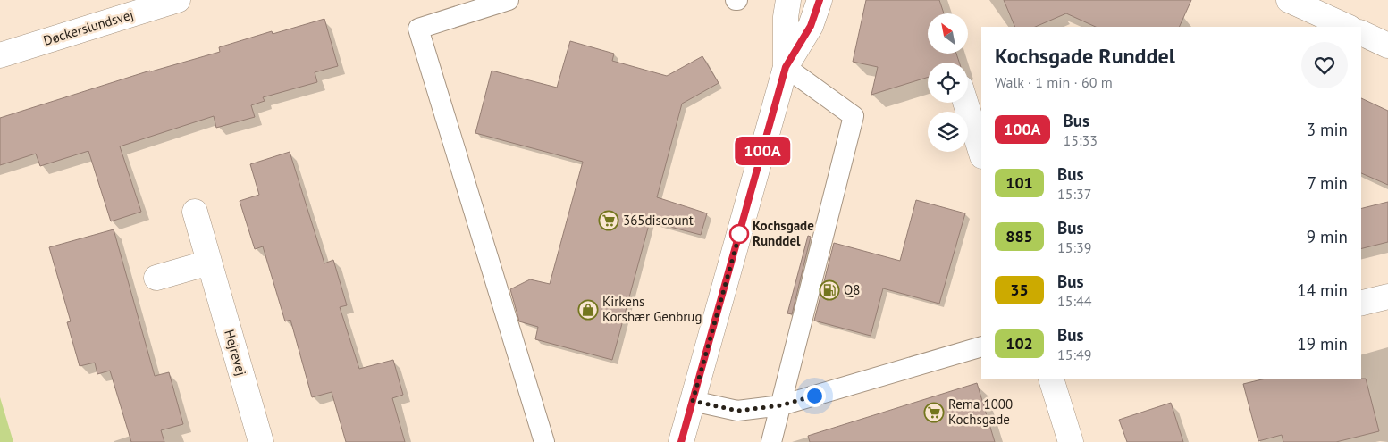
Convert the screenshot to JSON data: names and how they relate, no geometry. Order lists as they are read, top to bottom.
{
  "streets": {
    "street": ["Døckerslundsvej", "Hejrevej"]
  },
  "places": {
    "supermarket": ["365discount", "Rema 1000 Kochsgade"],
    "other": ["Kochsgade Runddel"],
    "fuel station": ["Q8"],
    "shop": ["Kirkens Korshær Genbrug"]
  },
  "lines": ["bus line 100A"],
  "north": "top left",
  "page": {
    "on_map": "100A",
    "heading": ["Kochsgade Runddel", "Walk · 1 min · 60 m"],
    "list": [
      {
        "mark": "100A",
        "name": "Bus",
        "note": "15:33",
        "value": "3 min"
      },
      {
        "mark": "101",
        "name": "Bus",
        "note": "15:37",
        "value": "7 min"
      },
      {
        "mark": "885",
        "name": "Bus",
        "note": "15:39",
        "value": "9 min"
      },
      {
        "mark": "35",
        "name": "Bus",
        "note": "15:44",
        "value": "14 min"
      },
      {
        "mark": "102",
        "name": "Bus",
        "note": "15:49",
        "value": "19 min"
      }
    ]
  }
}
